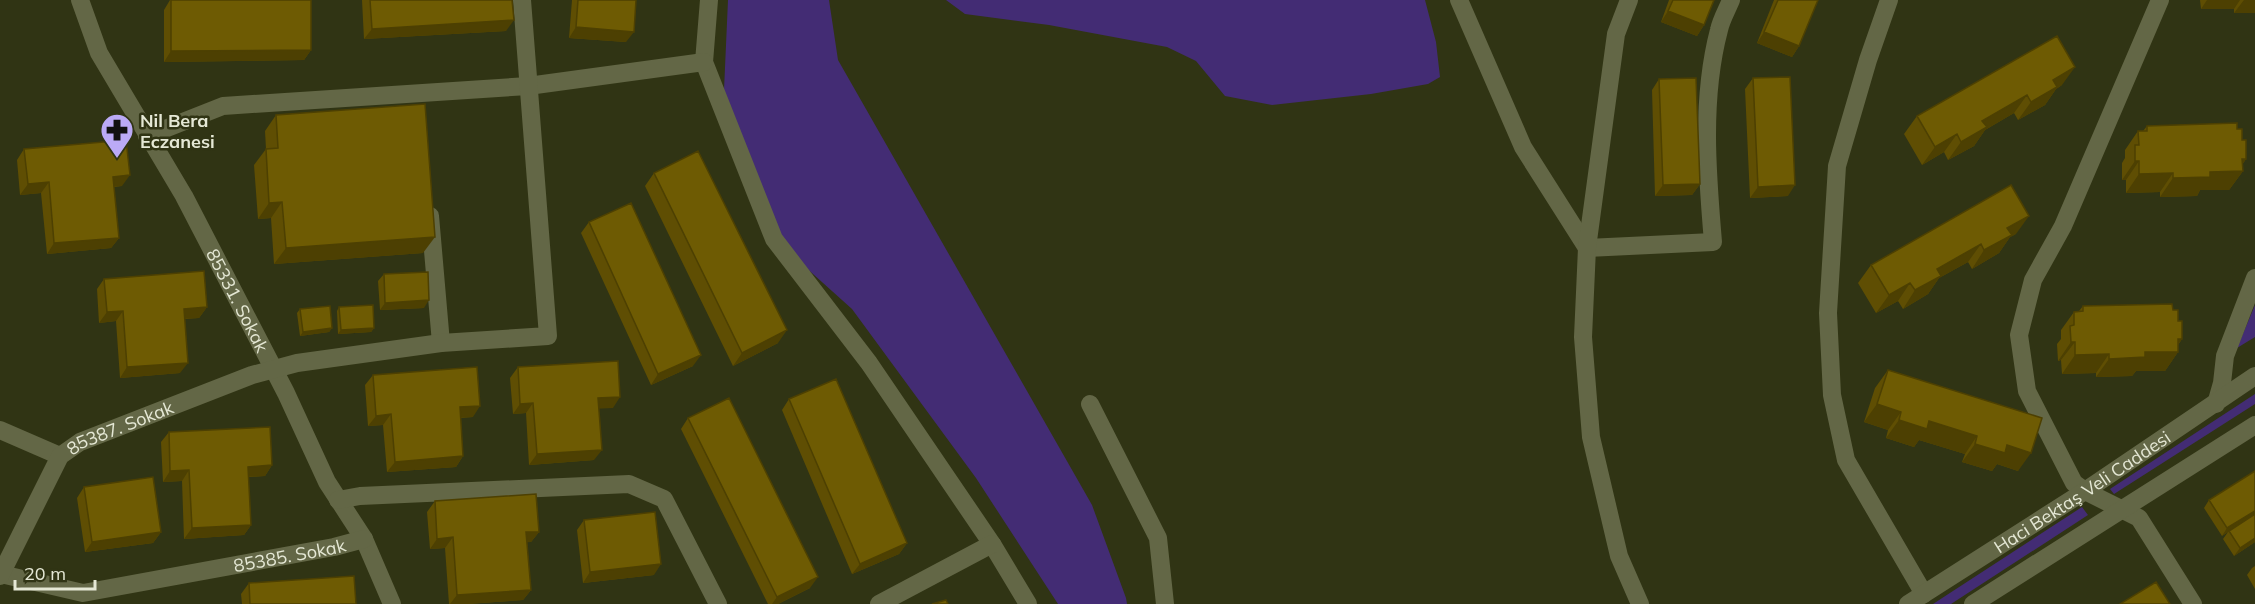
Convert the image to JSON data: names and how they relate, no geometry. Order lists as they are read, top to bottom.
{
  "streets": {
    "street": [
      "85331. Sokak",
      "85387. Sokak",
      "Haci Bektaş Veli Caddesi",
      "85385. Sokak"
    ]
  },
  "crossings": [
    ["85331. Sokak", "85387. Sokak"],
    ["85331. Sokak", "85385. Sokak"],
    ["85387. Sokak", "85385. Sokak"]
  ],
  "places": {
    "pharmacy": ["Nil Bera Eczanesi"]
  },
  "scale_bar": "20 m"
}
